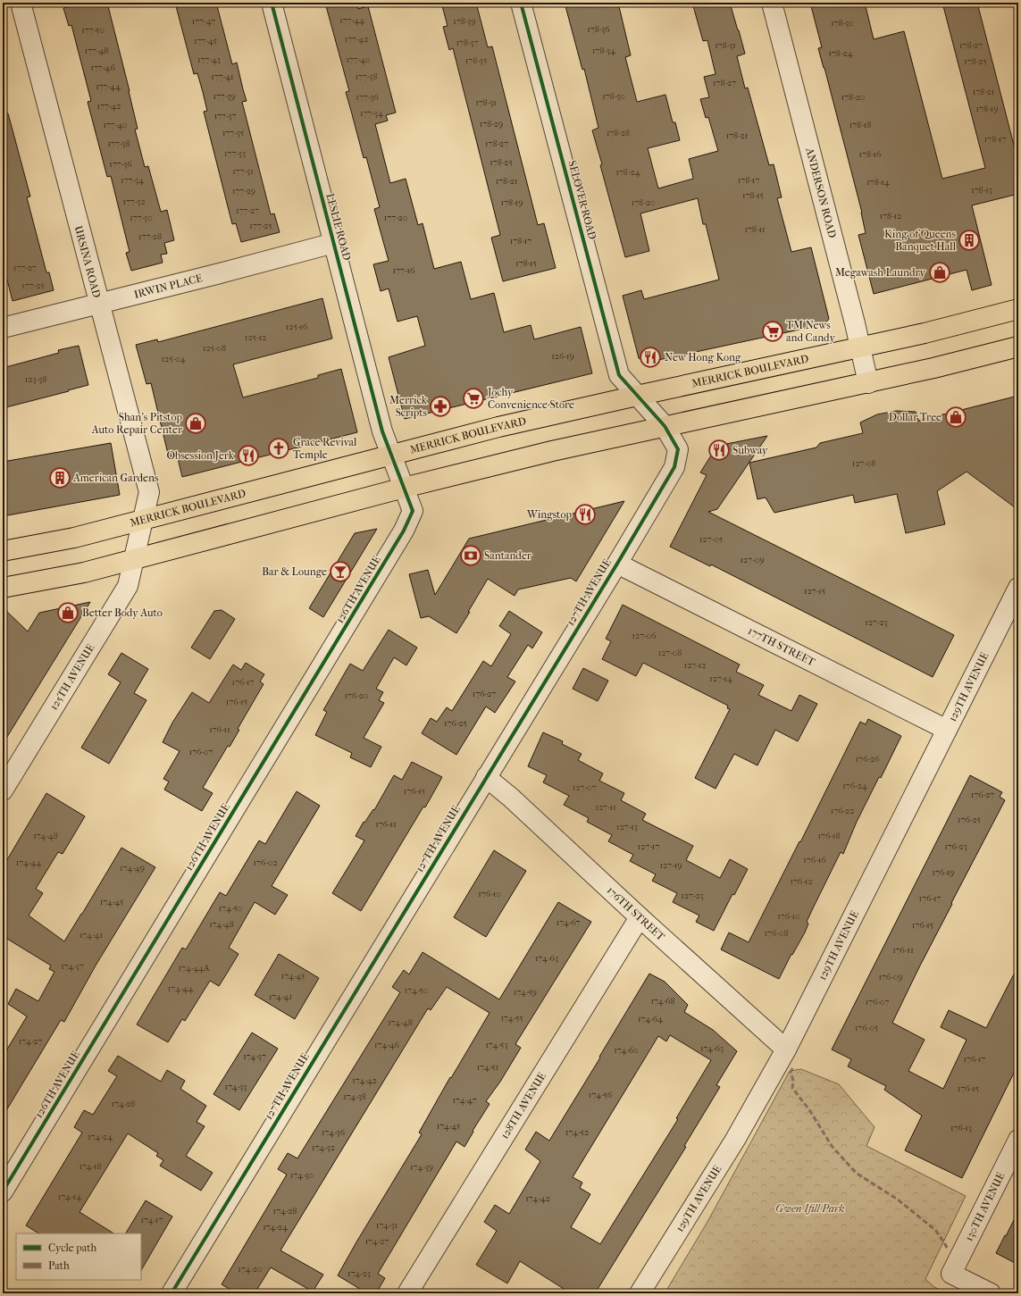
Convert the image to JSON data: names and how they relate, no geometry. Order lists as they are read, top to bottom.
{
  "streets": {
    "main road": ["MERRICK BOULEVARD"],
    "street": [
      "ANDERSON ROAD",
      "SELOVER ROAD",
      "LESLIE ROAD",
      "URSINA ROAD",
      "IRWIN PLACE",
      "126TH AVENUE",
      "127TH AVENUE",
      "177TH STREET",
      "125TH AVENUE",
      "129TH AVENUE",
      "176TH STREET",
      "128TH AVENUE",
      "130TH AVENUE"
    ]
  },
  "crossings": [
    ["ANDERSON ROAD", "MERRICK BOULEVARD"],
    ["SELOVER ROAD", "MERRICK BOULEVARD"],
    ["SELOVER ROAD", "127TH AVENUE"],
    ["LESLIE ROAD", "IRWIN PLACE"],
    ["LESLIE ROAD", "MERRICK BOULEVARD"],
    ["LESLIE ROAD", "126TH AVENUE"],
    ["URSINA ROAD", "IRWIN PLACE"],
    ["URSINA ROAD", "MERRICK BOULEVARD"],
    ["URSINA ROAD", "125TH AVENUE"],
    ["MERRICK BOULEVARD", "127TH AVENUE"],
    ["127TH AVENUE", "177TH STREET"],
    ["127TH AVENUE", "176TH STREET"],
    ["177TH STREET", "129TH AVENUE"],
    ["129TH AVENUE", "176TH STREET"],
    ["176TH STREET", "128TH AVENUE"]
  ],
  "parks": ["Gwen Ifill Park"],
  "places": {
    "building": ["King of Queens Banquet Hall", "American Gardens"],
    "shop": [
      "Megawash Laundry",
      "Dollar Tree",
      "Shan's Pitstop Auto Repair Center",
      "Better Body Auto"
    ],
    "supermarket": ["TM News and Candy", "Jochy Convenience Store"],
    "restaurant": [
      "New Hong Kong",
      "Subway",
      "Obsession Jerk",
      "Wingstop"
    ],
    "pharmacy": ["Merrick Scripts"],
    "church": ["Grace Revival Temple"],
    "bank": ["Santander"],
    "bar": ["Bar & Lounge"]
  },
  "house_numbers": [
    "177-44",
    "177-47",
    "178-39",
    "178-30",
    "178-36",
    "177-50",
    "177-42",
    "177-45",
    "178-37",
    "178-31",
    "178-27",
    "177-48",
    "178-34",
    "178-24",
    "177-43",
    "177-40",
    "178-35",
    "178-25",
    "177-46",
    "177-41",
    "177-38",
    "178-27",
    "177-44",
    "178-21",
    "177-39",
    "178-30",
    "177-36",
    "178-20",
    "178-31",
    "177-42",
    "178-19",
    "177-34",
    "177-37",
    "178-29",
    "177-40",
    "178-18",
    "177-35",
    "178-28",
    "178-21",
    "178-17",
    "177-38",
    "178-27",
    "177-33",
    "178-16",
    "178-25",
    "177-36",
    "177-31",
    "178-24",
    "177-34",
    "178-17",
    "178-21",
    "178-14",
    "178-13",
    "177-29",
    "178-15",
    "177-32",
    "178-19",
    "178-20",
    "177-27",
    "178-12",
    "177-30",
    "177-20",
    "177-25",
    "178-11",
    "177-28",
    "178-17",
    "178-15",
    "177-27",
    "177-16",
    "177-25",
    "125-16",
    "125-12",
    "125-08",
    "126-19",
    "125-04",
    "123-38",
    "127-08",
    "127-05",
    "127-09",
    "127-15",
    "127-23",
    "127-06",
    "127-08",
    "127-12",
    "127-14",
    "176-17",
    "176-27",
    "176-20",
    "176-15",
    "176-25",
    "176-11",
    "176-07",
    "176-26",
    "176-24",
    "127-07",
    "176-15",
    "176-27",
    "127-11",
    "176-22",
    "176-25",
    "176-11",
    "127-13",
    "174-48",
    "176-18",
    "127-17",
    "176-23",
    "176-16",
    "174-44",
    "176-02",
    "127-19",
    "174-49",
    "176-19",
    "176-12",
    "176-10",
    "127-23",
    "176-17",
    "174-45",
    "174-50",
    "176-10",
    "174-67",
    "174-48",
    "176-15",
    "176-08",
    "174-41",
    "176-11",
    "174-63",
    "174-37",
    "174-44A",
    "174-45",
    "176-09",
    "174-44",
    "174-50",
    "174-59",
    "174-41",
    "174-68",
    "176-07",
    "174-55",
    "174-64",
    "174-48",
    "176-05",
    "174-27",
    "174-46",
    "174-53",
    "174-63",
    "174-60",
    "174-37",
    "176-17",
    "174-51",
    "174-42",
    "174-33",
    "176-15",
    "174-56",
    "174-38",
    "174-47",
    "174-28",
    "174-45",
    "176-13",
    "174-36",
    "174-52",
    "174-24",
    "174-32",
    "174-18",
    "174-39",
    "174-30",
    "174-14",
    "174-42",
    "174-28",
    "174-17",
    "174-31",
    "174-24",
    "174-27",
    "174-20",
    "174-23"
  ],
  "legend": ["Cycle path", "Path"]
}
